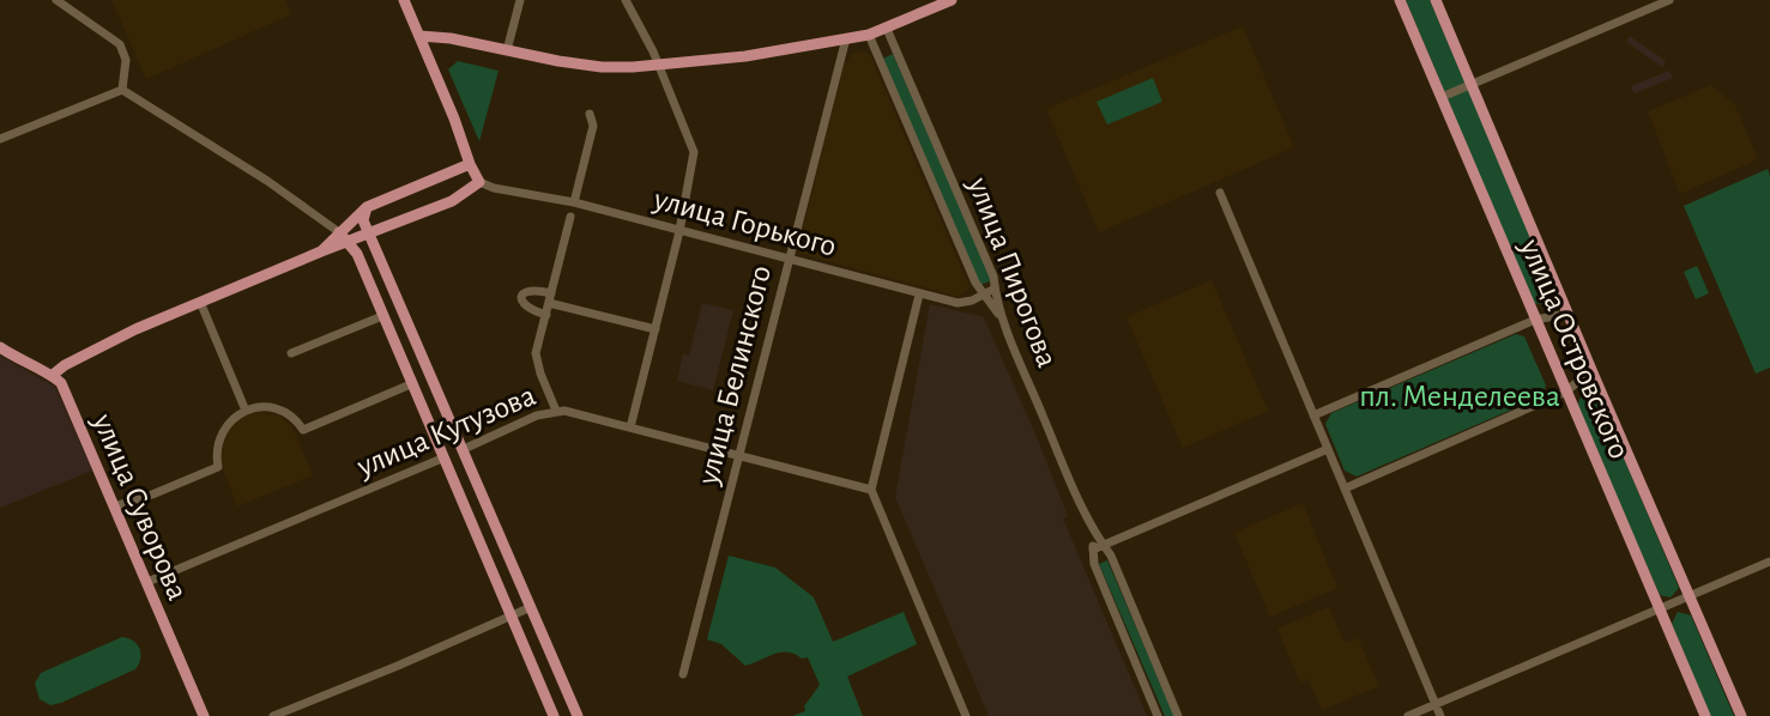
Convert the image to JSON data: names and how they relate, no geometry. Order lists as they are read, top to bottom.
{
  "streets": {
    "main road": ["улица Островского", "улица Кутузова", "улица Суворова"],
    "street": ["улица Горького", "улица Пирогова", "улица Белинского"]
  },
  "crossings": [
    ["улица Горького", "улица Пирогова"],
    ["улица Горького", "улица Белинского"],
    ["улица Белинского", "улица Кутузова"],
    ["улица Кутузова", "улица Суворова"]
  ],
  "parks": ["пл. Менделеева"]
}
